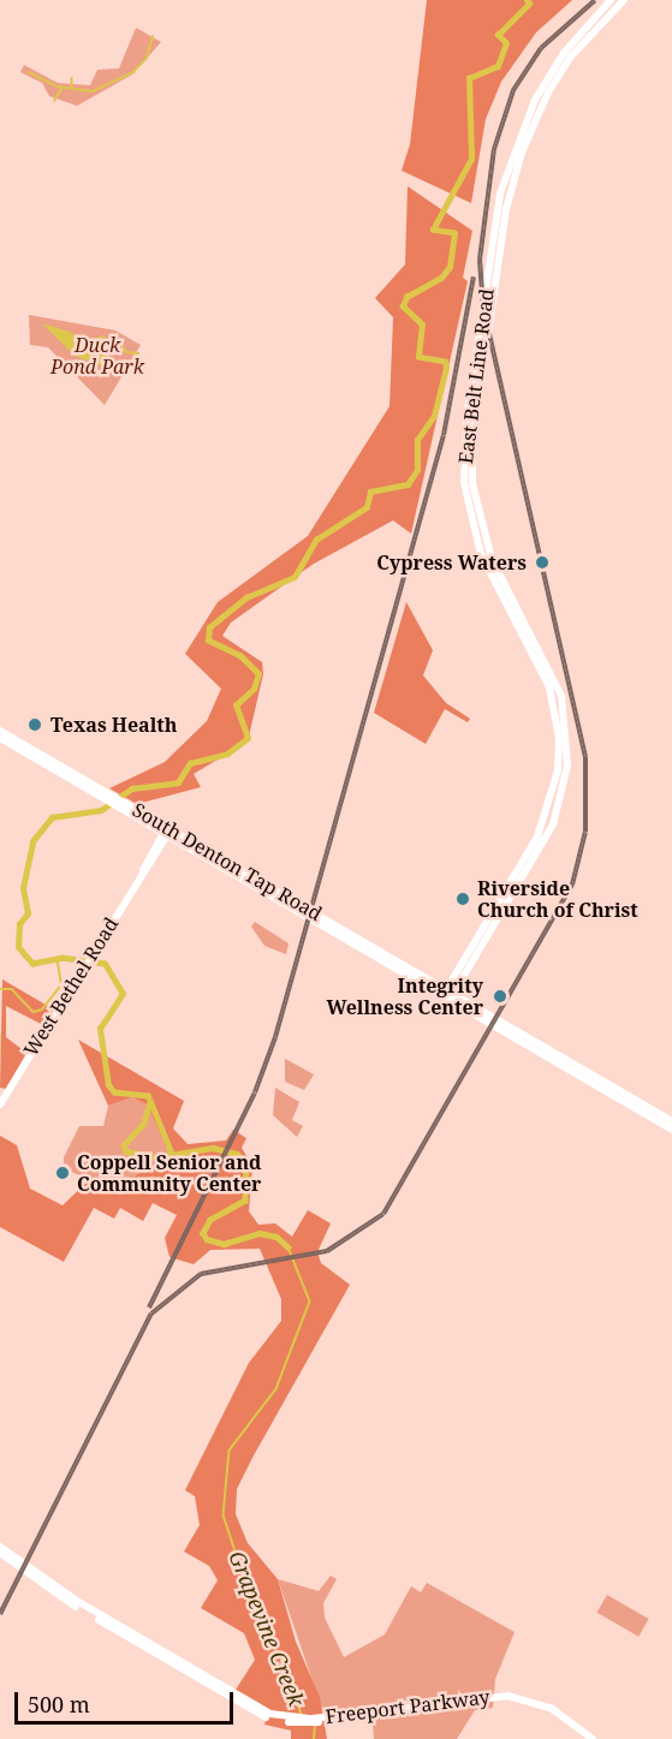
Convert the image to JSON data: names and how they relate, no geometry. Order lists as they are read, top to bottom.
{
  "streets": {
    "main road": [
      "East Belt Line Road",
      "South Denton Tap Road",
      "West Bethel Road",
      "Freeport Parkway"
    ]
  },
  "crossings": [
    ["East Belt Line Road", "South Denton Tap Road"],
    ["South Denton Tap Road", "West Bethel Road"]
  ],
  "water": ["Grapevine Creek"],
  "parks": ["Duck Pond Park"],
  "places": [
    "Cypress Waters",
    "Texas Health",
    "Riverside Church of Christ",
    "Integrity Wellness Center",
    "Coppell Senior and Community Center"
  ],
  "scale_bar": "500 m"
}
